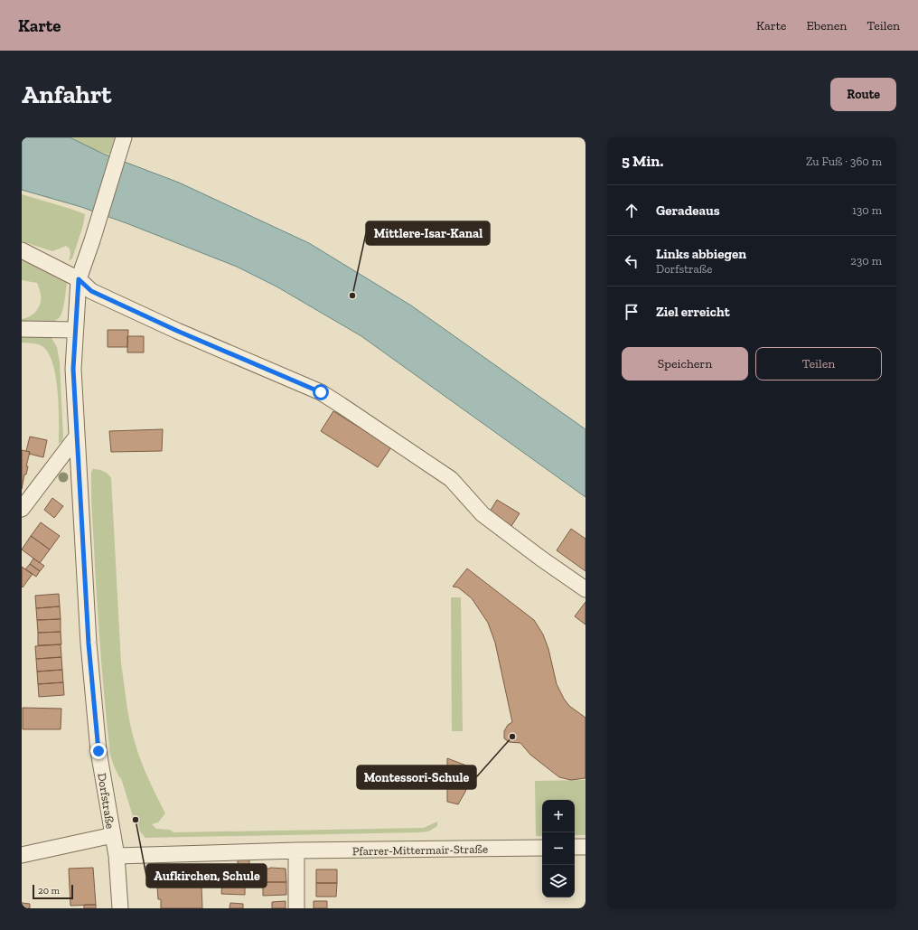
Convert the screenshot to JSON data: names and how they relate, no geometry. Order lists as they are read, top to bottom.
{
  "streets": {
    "street": ["Dorfstraße", "Pfarrer-Mittermair-Straße"]
  },
  "crossings": [
    ["Dorfstraße", "Pfarrer-Mittermair-Straße"]
  ],
  "places": ["Mittlere-Isar-Kanal", "Montessori-Schule", "Aufkirchen, Schule"],
  "scale_bar": "20 m",
  "page": {
    "header": "Karte",
    "nav": ["Karte", "Ebenen", "Teilen"],
    "buttons": [
      "Route",
      ["Speichern", "Teilen"]
    ],
    "title": "Anfahrt",
    "heading": ["5 Min.", "Zu Fuß · 360 m"],
    "list": [
      ["Geradeaus", "130 m"],
      ["Links abbiegen", "Dorfstraße", "230 m"],
      "Ziel erreicht"
    ],
    "map_buttons": ["+", "−"],
    "scale": "20 m"
  }
}
